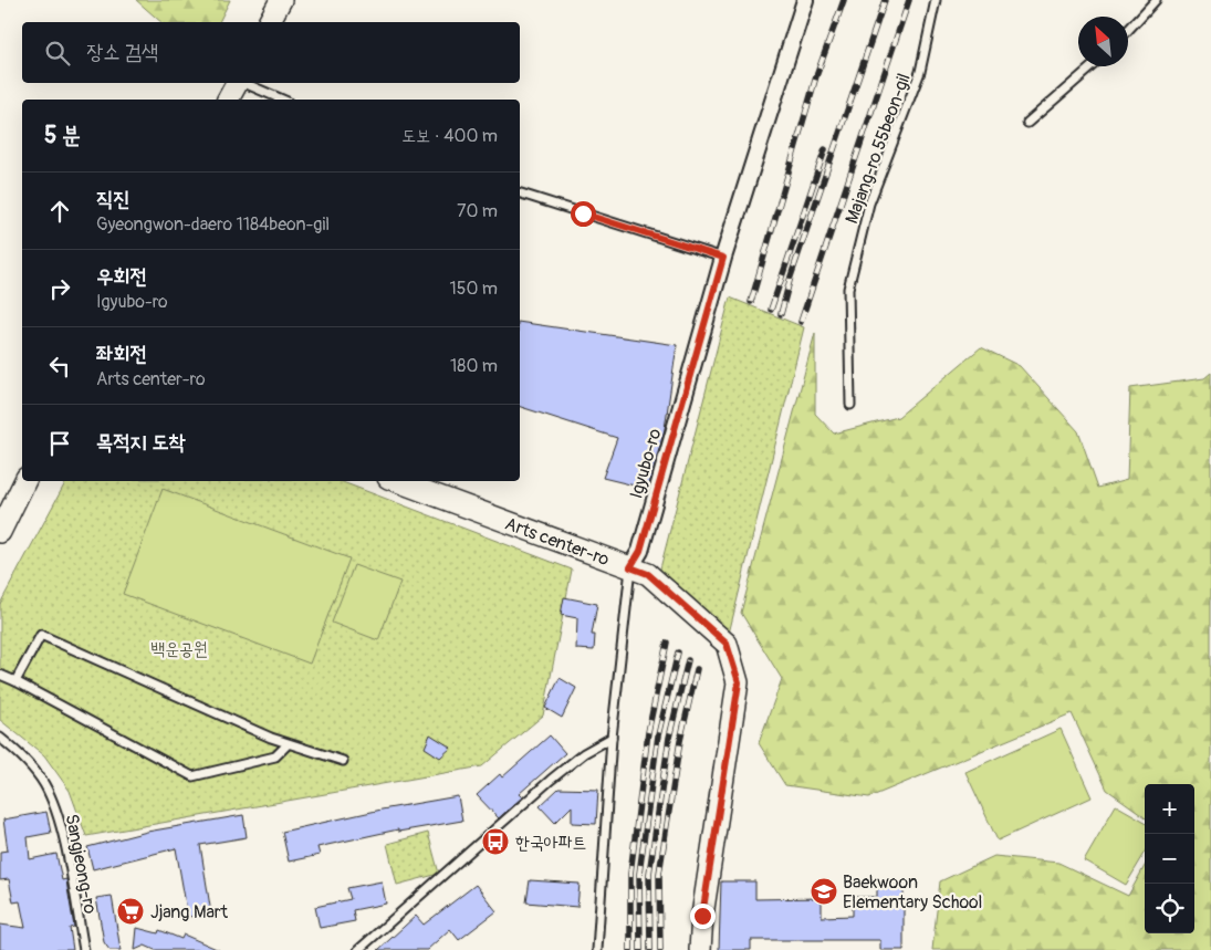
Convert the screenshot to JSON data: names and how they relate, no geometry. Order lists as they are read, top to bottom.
{
  "streets": {
    "street": ["Igyubo-ro", "Arts center-ro"],
    "lane": ["Majang-ro 55beon-gil", "Sangjeong-ro"]
  },
  "crossings": [
    ["Igyubo-ro", "Arts center-ro"]
  ],
  "parks": ["백운공원"],
  "places": {
    "bus stop": ["한국아파트"],
    "school or university": ["Baekwoon Elementary School"],
    "supermarket": ["Jjang Mart"]
  },
  "north": "top left",
  "page": {
    "search": "장소 검색",
    "heading": ["5 분", "도보 · 400 m"],
    "list": [
      ["직진", "Gyeongwon-daero 1184beon-gil", "70 m"],
      ["우회전", "Igyubo-ro", "150 m"],
      ["좌회전", "Arts center-ro", "180 m"],
      "목적지 도착"
    ],
    "map_buttons": ["+", "−"]
  }
}
